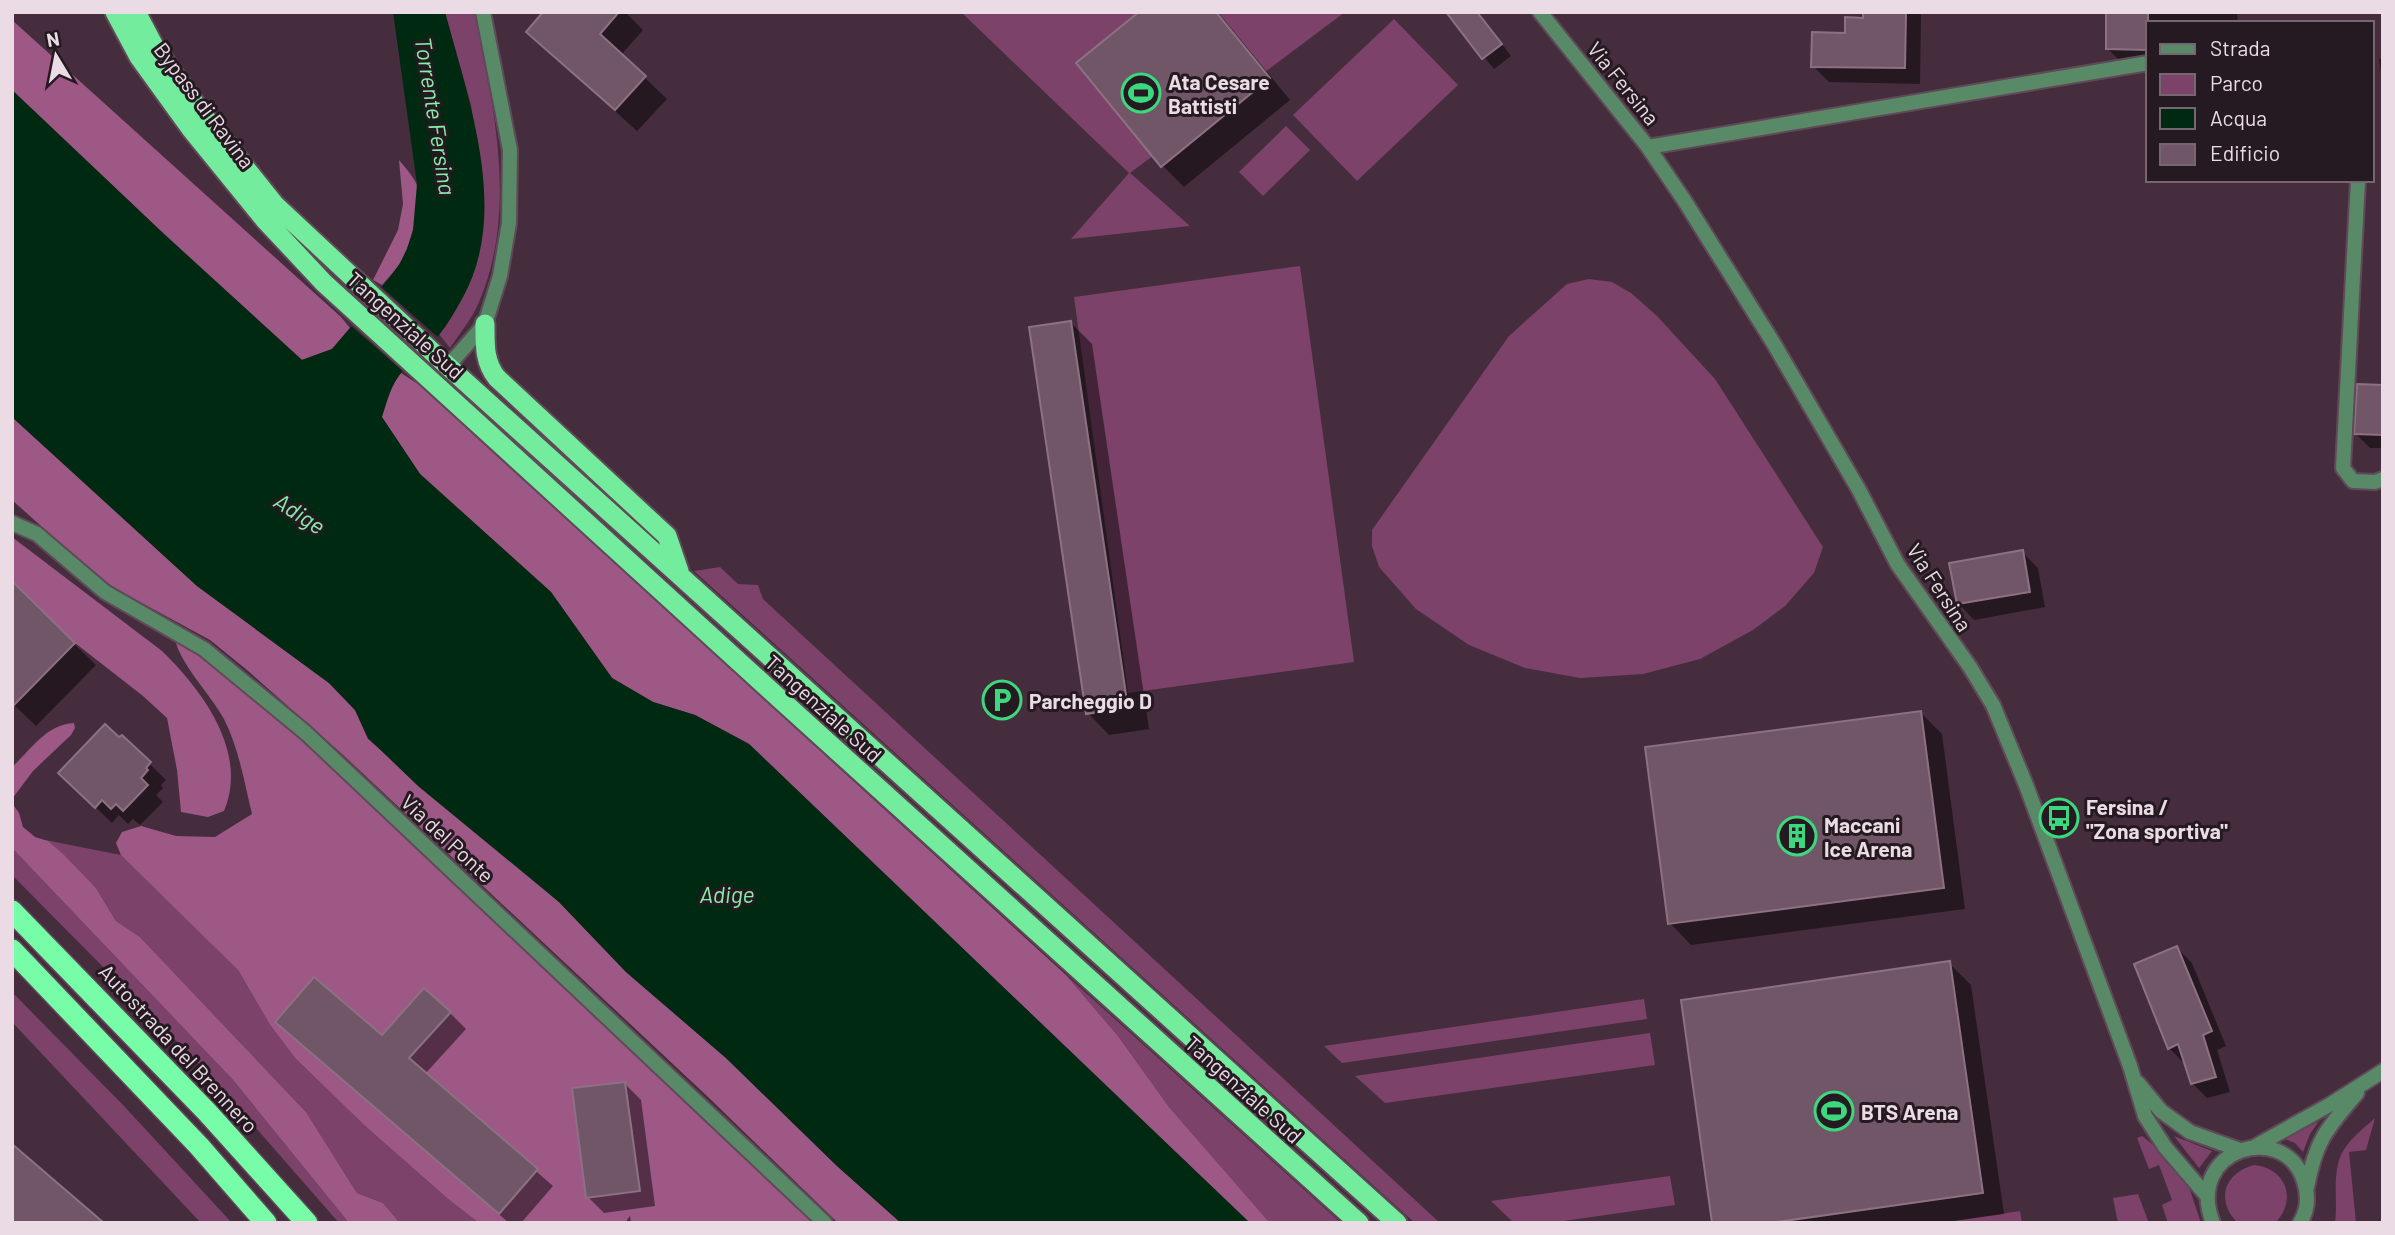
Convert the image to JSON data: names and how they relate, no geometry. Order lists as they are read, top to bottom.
{
  "streets": {
    "highway": ["Bypass di Ravina", "Tangenziale Sud", "Autostrada del Brennero"],
    "street": ["Via Fersina", "Via del Ponte"]
  },
  "crossings": [
    ["Bypass di Ravina", "Tangenziale Sud"]
  ],
  "water": ["Torrente Fersina", "Adige"],
  "places": {
    "sports": ["Ata Cesare Battisti", "BTS Arena"],
    "parking": ["Parcheggio D"],
    "bus stop": ["Fersina / \"Zona sportiva\""],
    "building": ["Maccani Ice Arena"]
  },
  "legend": [
    "Strada",
    "Parco",
    "Acqua",
    "Edificio"
  ],
  "north": "top"
}
